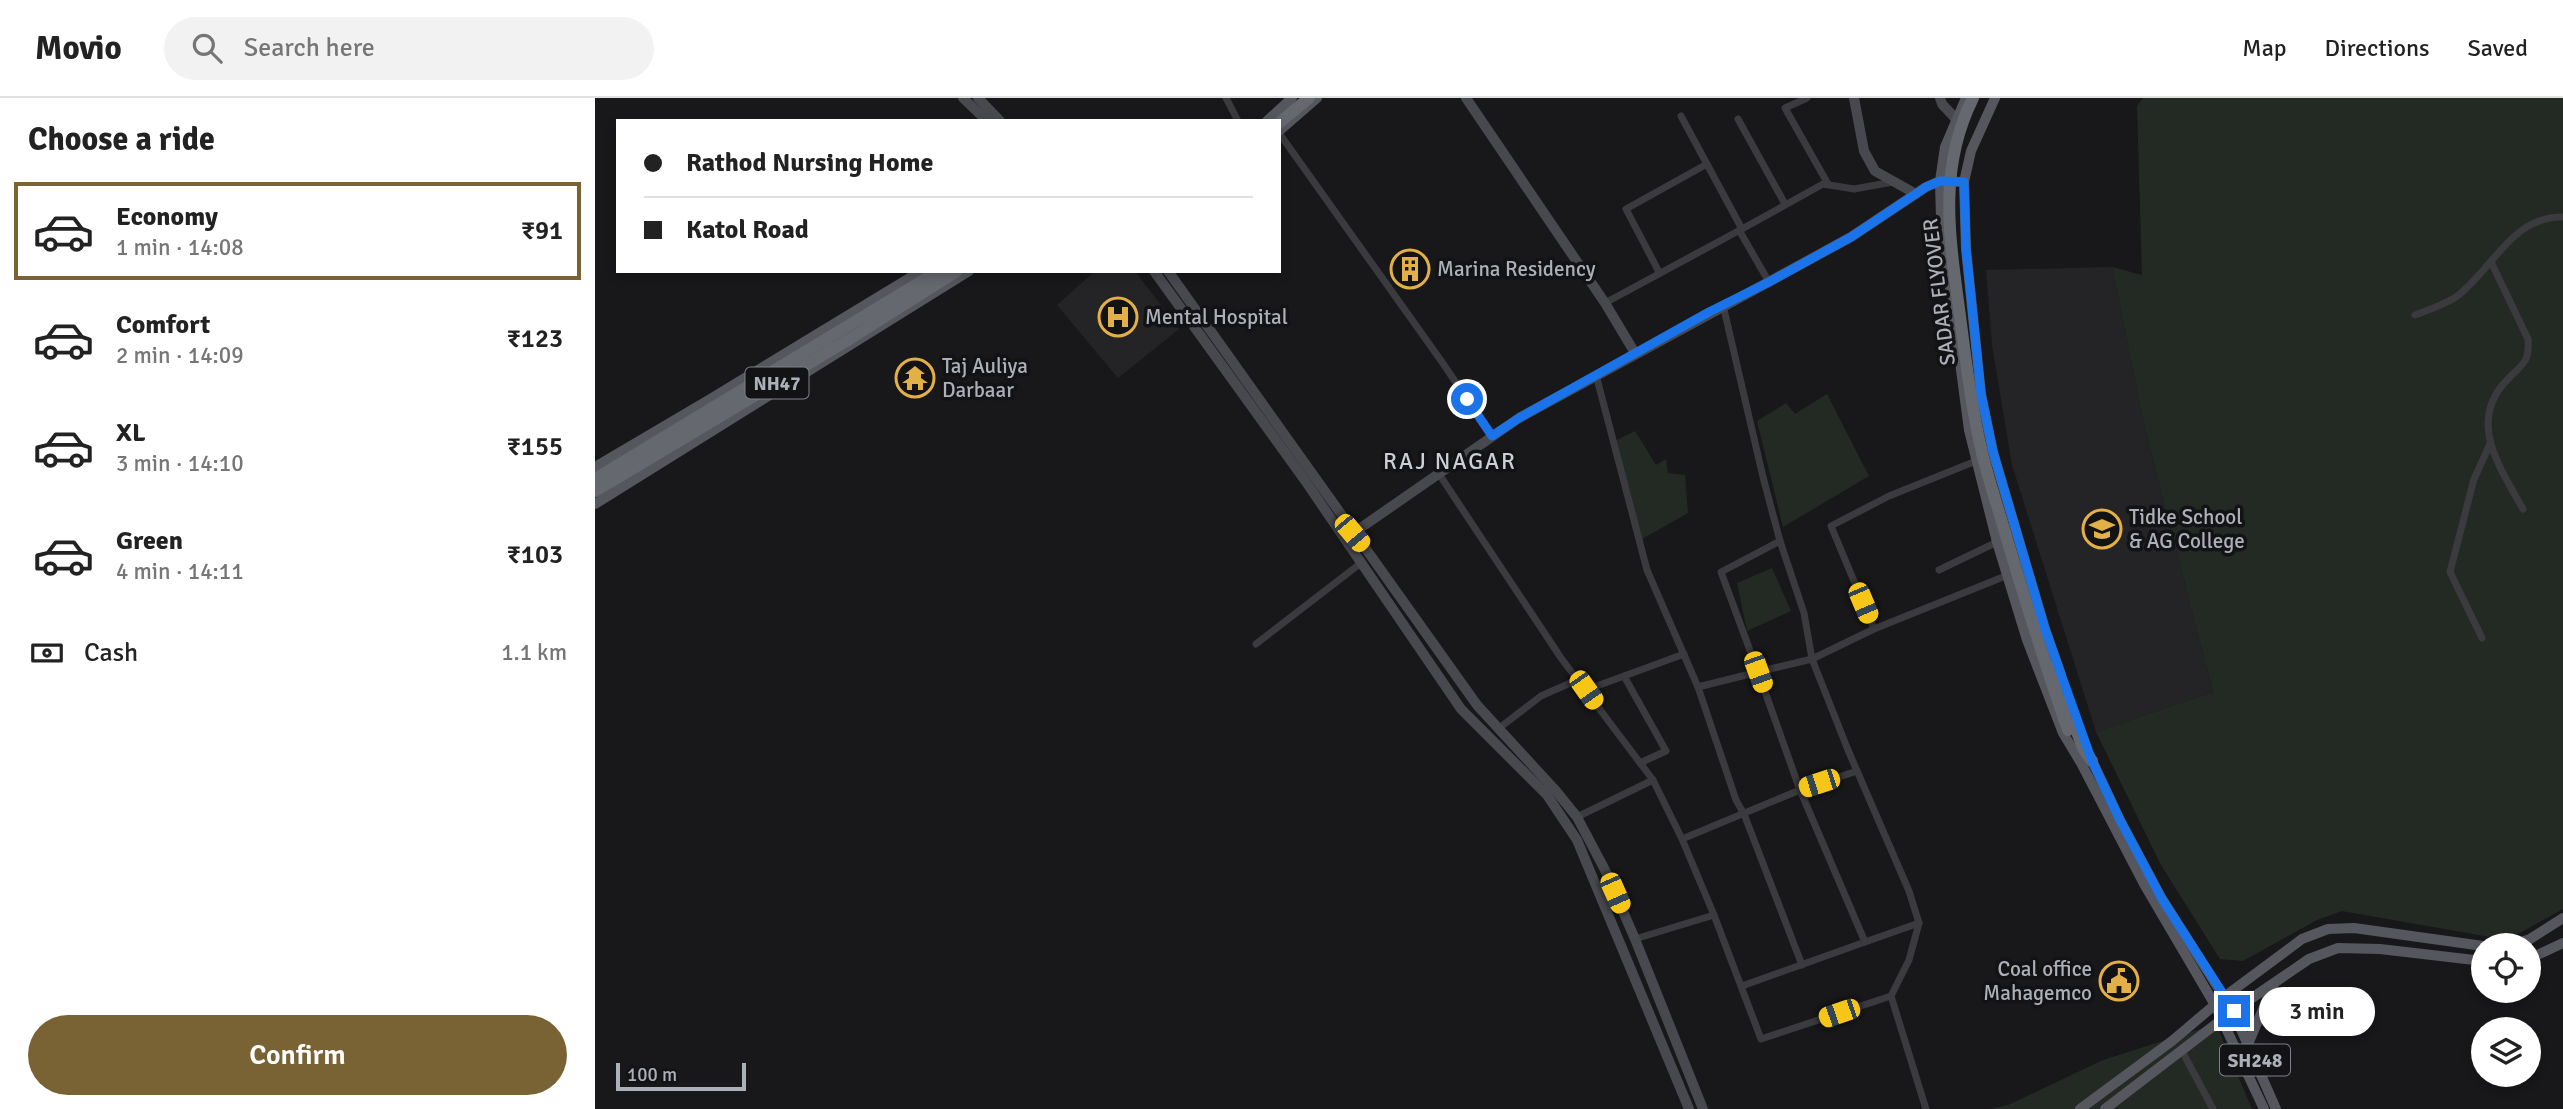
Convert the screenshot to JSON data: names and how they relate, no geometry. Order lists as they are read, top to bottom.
{
  "streets": {
    "highway": ["SADAR FLYOVER", "NH47"],
    "main road": ["SH248"]
  },
  "crossings": [
    ["SADAR FLYOVER", "SH248"]
  ],
  "districts": ["RAJ NAGAR"],
  "places": {
    "building": ["Marina Residency"],
    "hospital": ["Mental Hospital"],
    "temple": ["Taj Auliya Darbaar"],
    "school or university": ["Tidke School & AG College"],
    "public building": ["Coal office Mahagemco"]
  },
  "scale_bar": "100 m",
  "page": {
    "header": "Movio",
    "search": "Search here",
    "nav": ["Map", "Directions", "Saved"],
    "heading": "Choose a ride",
    "banner": ["Rathod Nursing Home", "Katol Road"],
    "list": [
      {
        "name": "Economy",
        "note": "1 min · 14:08",
        "value": "₹91"
      },
      {
        "name": "Comfort",
        "note": "2 min · 14:09",
        "value": "₹123"
      },
      {
        "name": "XL",
        "note": "3 min · 14:10",
        "value": "₹155"
      },
      {
        "name": "Green",
        "note": "4 min · 14:11",
        "value": "₹103"
      }
    ],
    "pay": ["Cash", "1.1 km"],
    "bubble": "3 min",
    "buttons": "Confirm",
    "scale": "100 m"
  }
}
